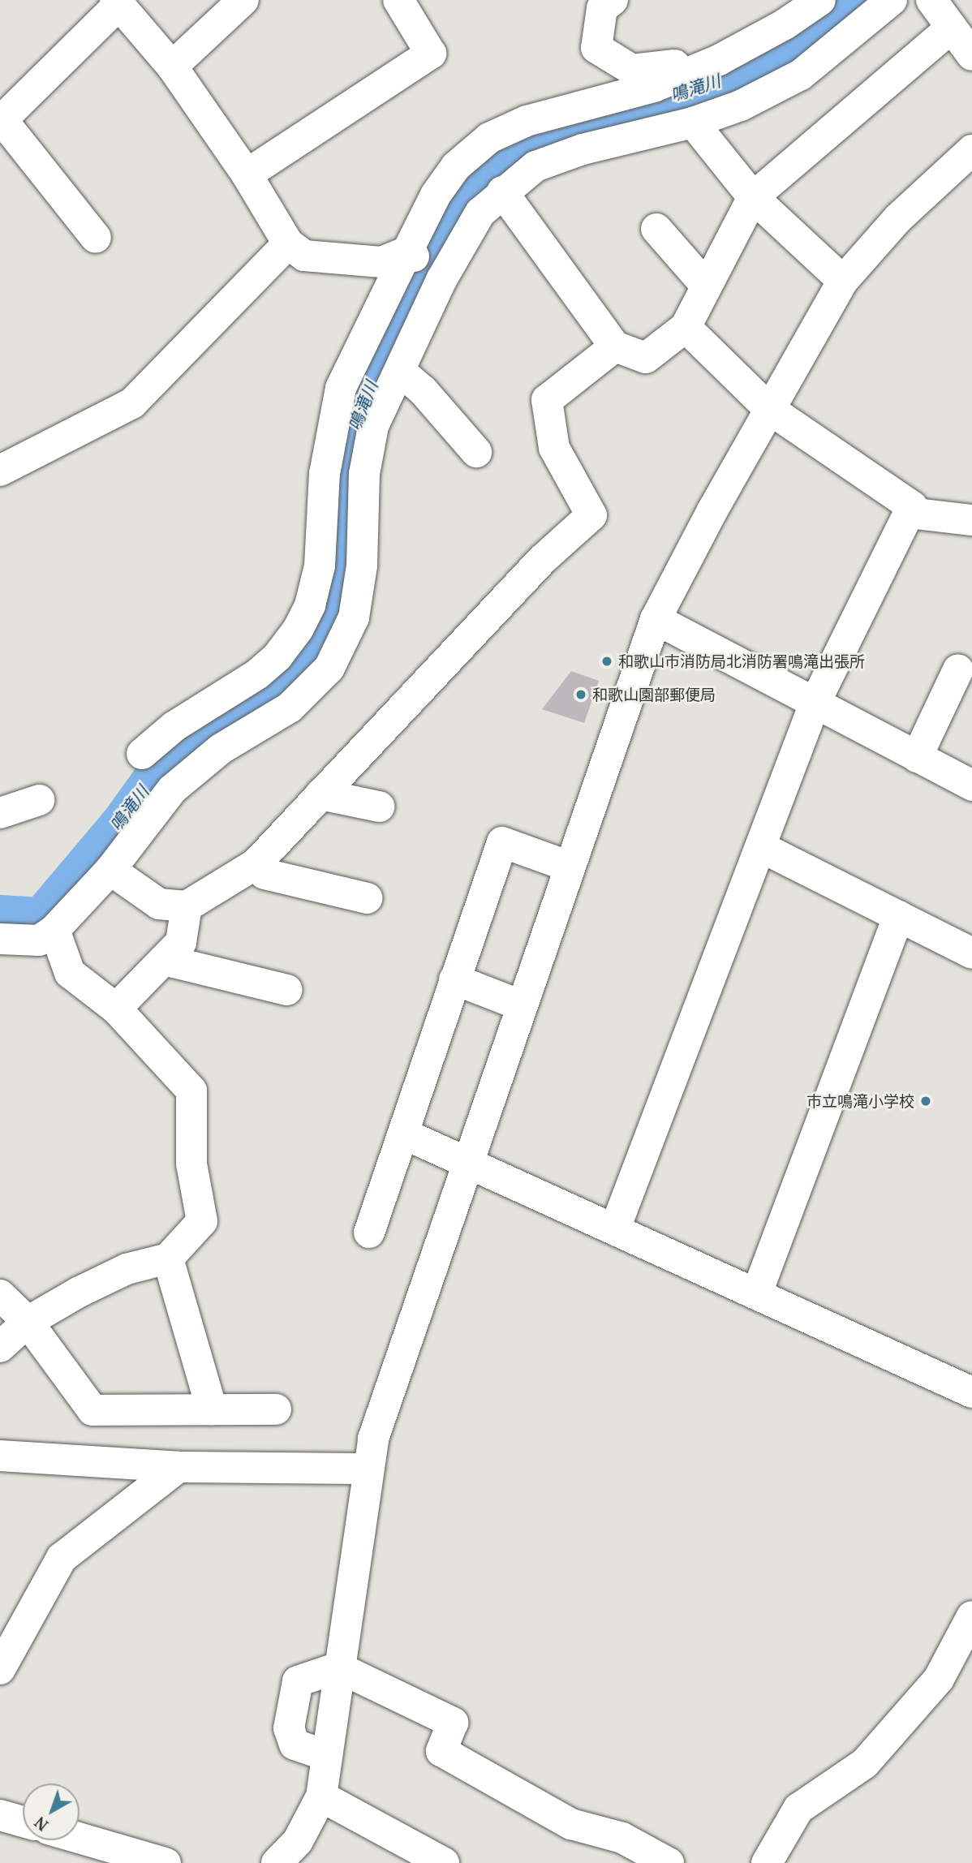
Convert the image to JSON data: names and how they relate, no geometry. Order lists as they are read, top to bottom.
{
  "water": ["鳴滝川"],
  "places": ["和歌山市消防局北消防署鳴滝出張所", "和歌山園部郵便局", "市立鳴滝小学校"],
  "north": "bottom left"
}
